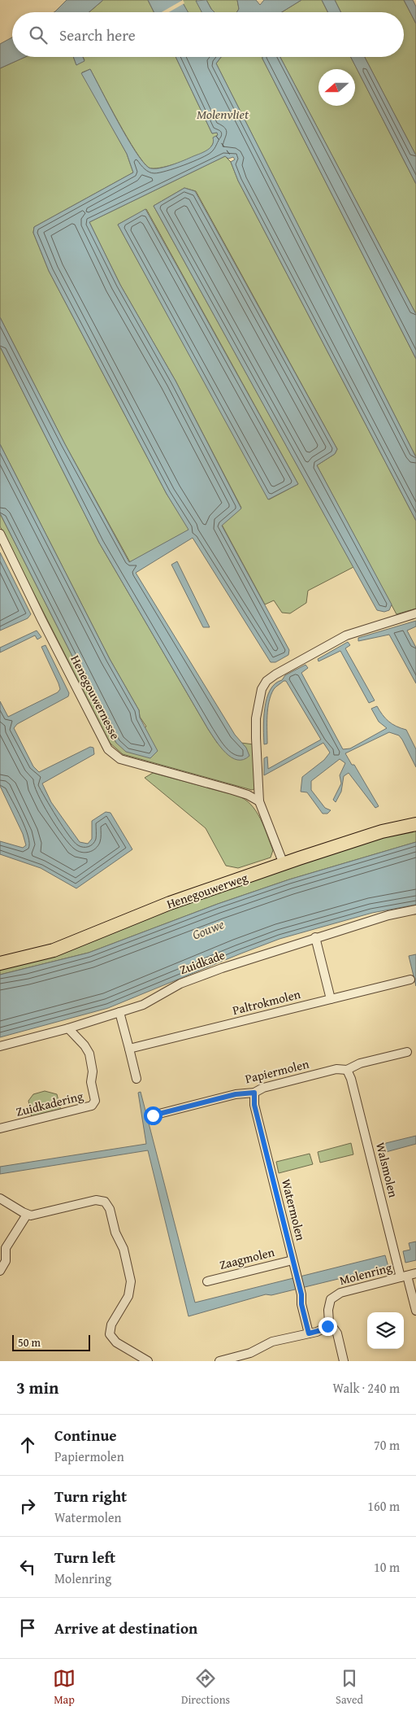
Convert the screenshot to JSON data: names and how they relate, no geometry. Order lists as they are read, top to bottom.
{
  "streets": {
    "main road": ["Henegouwerweg"],
    "street": [
      "Henegouwernesse",
      "Zuidkade",
      "Paltrokmolen",
      "Papiermolen",
      "Zuidkadering",
      "Walsmolen",
      "Watermolen",
      "Zaagmolen",
      "Molenring"
    ]
  },
  "crossings": [
    ["Zuidkade", "Zuidkadering"],
    ["Papiermolen", "Walsmolen"],
    ["Papiermolen", "Watermolen"],
    ["Walsmolen", "Molenring"],
    ["Watermolen", "Zaagmolen"]
  ],
  "water": ["Molenvliet", "Gouwe"],
  "scale_bar": "50 m",
  "north": "left",
  "page": {
    "search": "Search here",
    "scale": "50 m",
    "heading": ["3 min", "Walk · 240 m"],
    "list": [
      ["Continue", "Papiermolen", "70 m"],
      ["Turn right", "Watermolen", "160 m"],
      ["Turn left", "Molenring", "10 m"],
      "Arrive at destination"
    ],
    "nav": ["Map", "Directions", "Saved"]
  }
}
